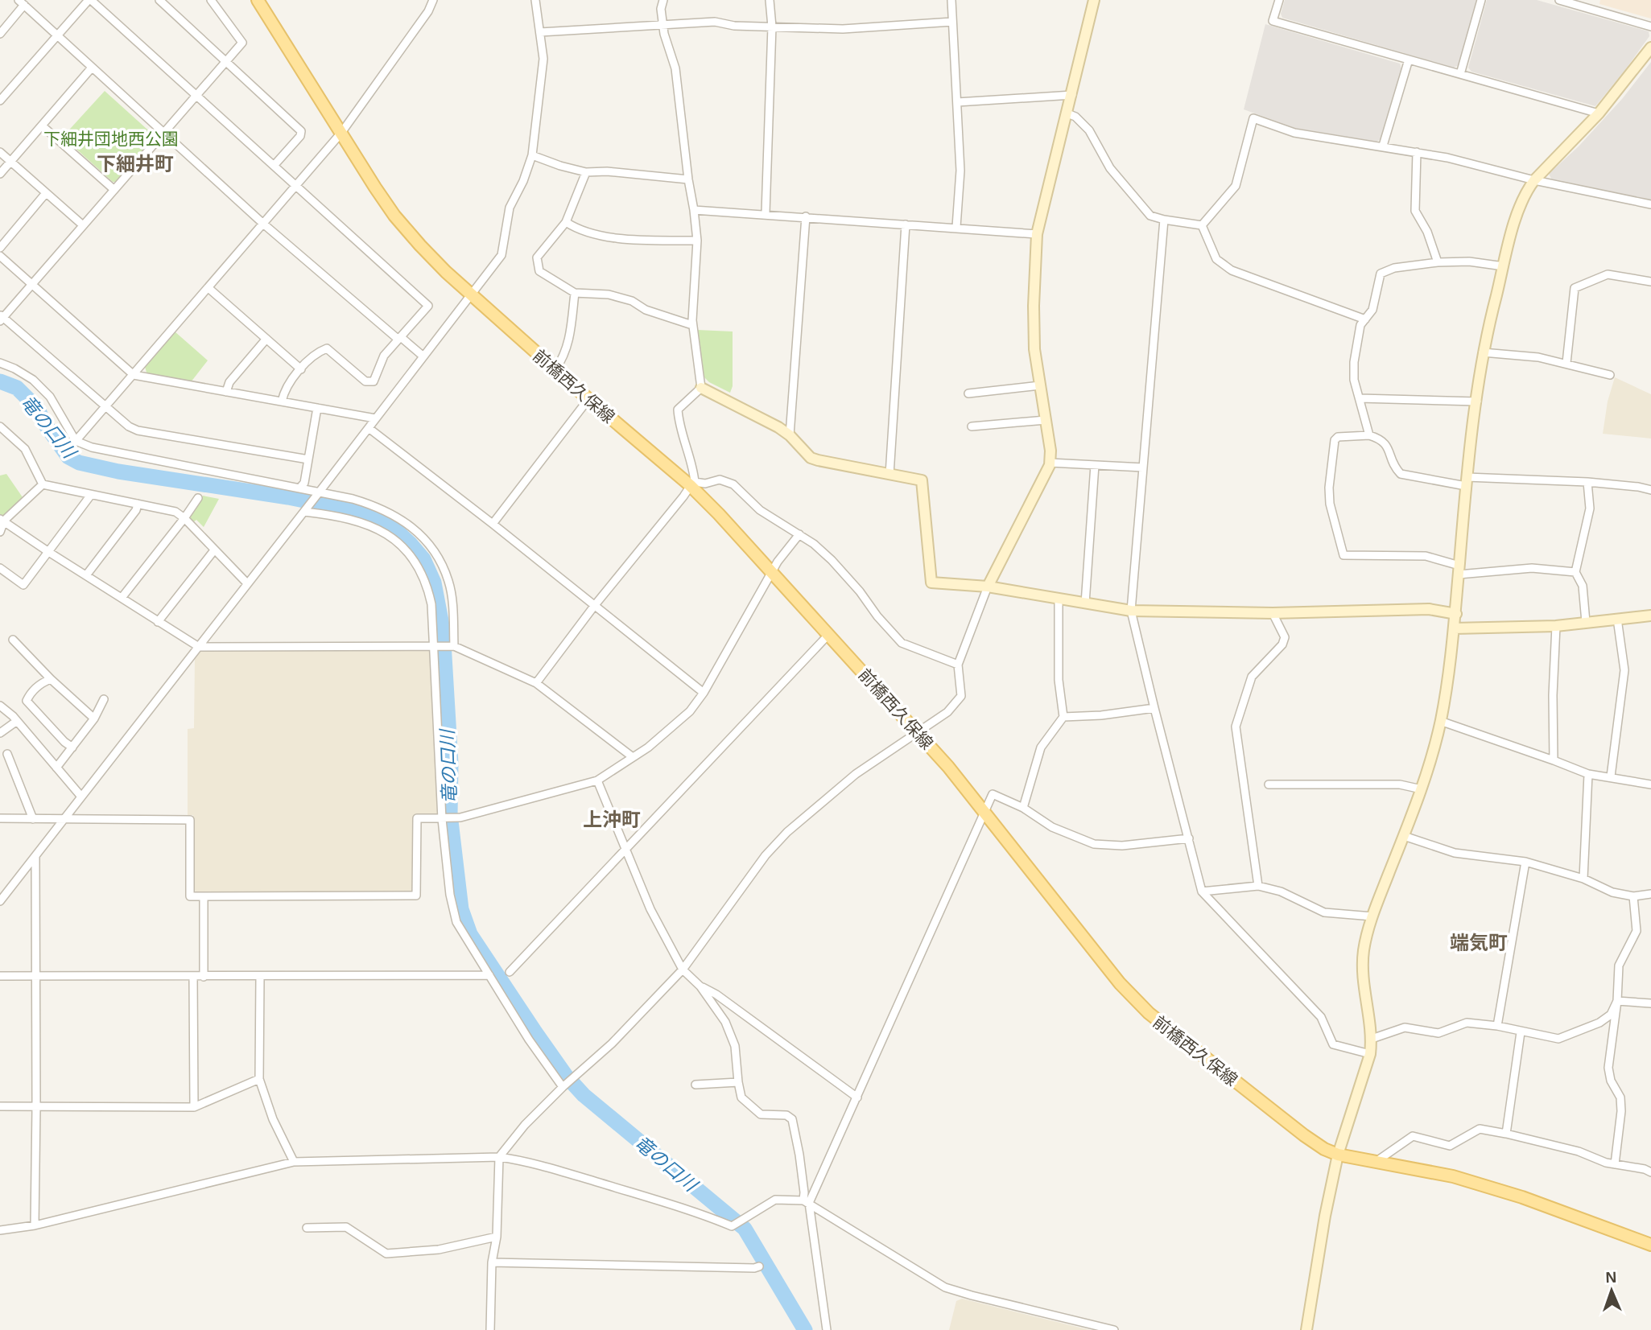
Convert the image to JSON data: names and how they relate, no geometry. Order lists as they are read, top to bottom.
{
  "streets": {
    "main road": ["前橋西久保線"]
  },
  "districts": ["下細井町", "上沖町", "端気町"],
  "water": ["竜の口川"],
  "parks": ["下細井団地西公園"],
  "north": "top"
}
